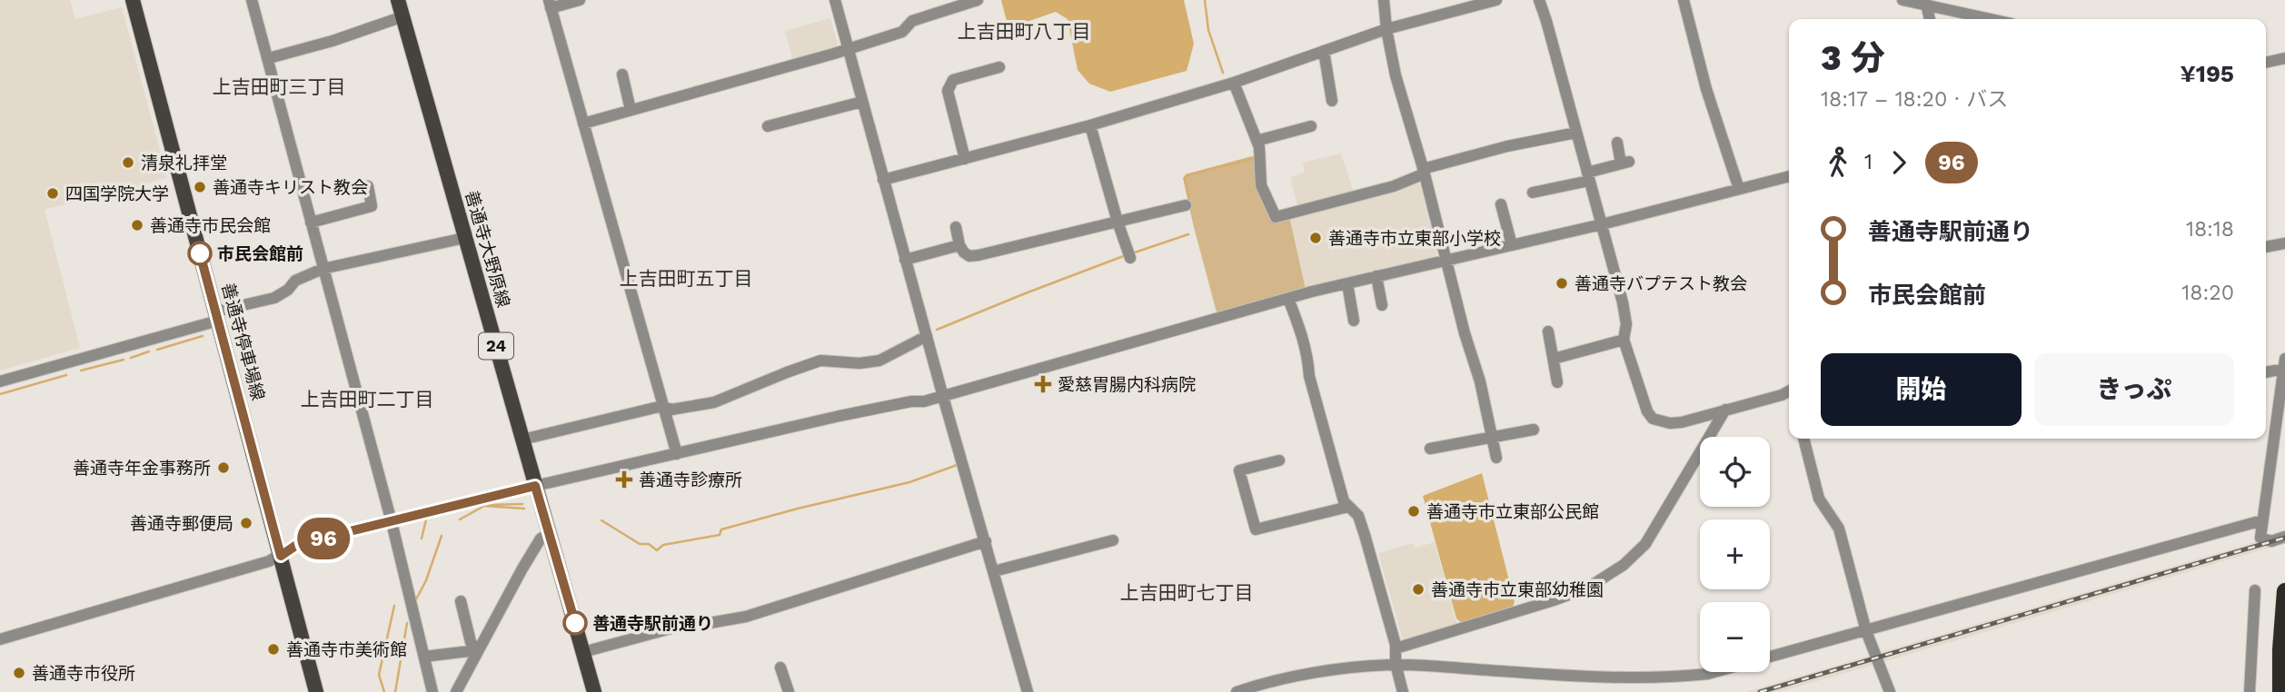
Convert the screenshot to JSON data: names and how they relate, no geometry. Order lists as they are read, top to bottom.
{
  "streets": {
    "main road": ["善通寺大野原線", "善通寺停車場線", "24"]
  },
  "districts": [
    "上吉田町八丁目",
    "上吉田町三丁目",
    "上吉田町五丁目",
    "上吉田町二丁目",
    "上吉田町七丁目"
  ],
  "places": {
    "other": [
      "清泉礼拝堂",
      "善通寺キリスト教会",
      "四国学院大学",
      "善通寺市民会館",
      "善通寺市立東部小学校",
      "市民会館前",
      "善通寺バプテスト教会",
      "善通寺年金事務所",
      "善通寺市立東部公民館",
      "善通寺郵便局",
      "善通寺市立東部幼稚園",
      "善通寺駅前通り",
      "善通寺市美術館",
      "善通寺市役所"
    ],
    "health": ["愛慈胃腸内科病院", "善通寺診療所"]
  },
  "lines": ["bus line 96"],
  "page": {
    "on_map": "96",
    "heading": ["3 分", "18:17 – 18:20 · バス", "¥195"],
    "legs": ["1", "96"],
    "list": [
      {
        "name": "善通寺駅前通り",
        "value": "18:18"
      },
      {
        "name": "市民会館前",
        "value": "18:20"
      }
    ],
    "buttons": ["開始", "きっぷ"],
    "map_buttons": ["+", "−"]
  }
}
